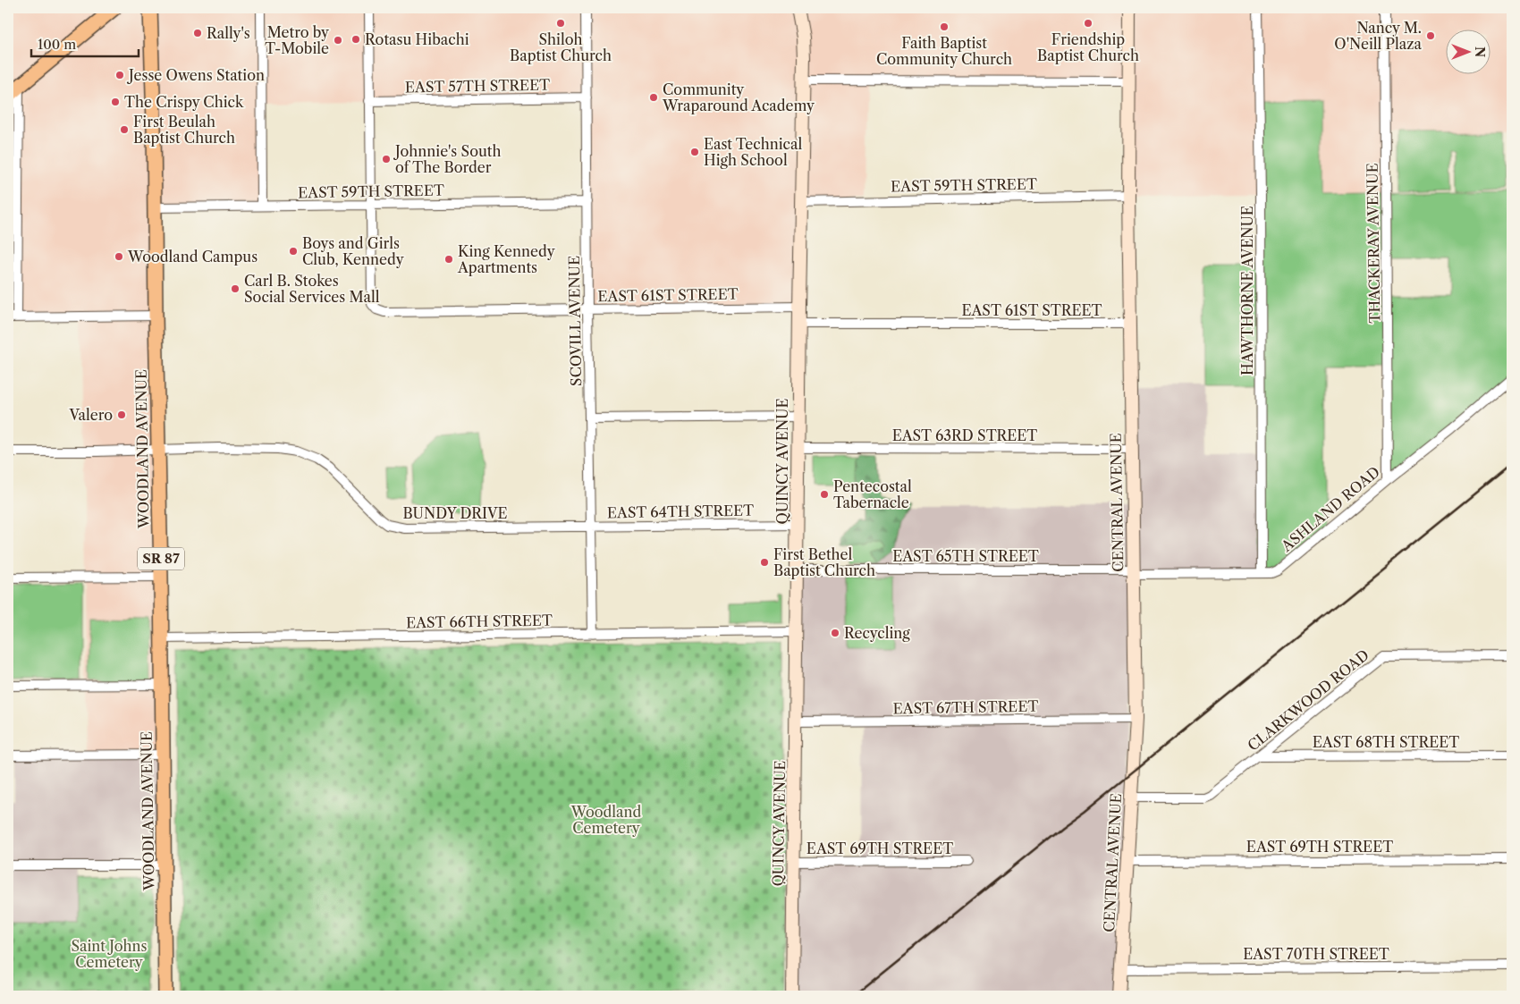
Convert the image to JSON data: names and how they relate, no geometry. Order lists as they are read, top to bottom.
{
  "streets": {
    "main road": ["WOODLAND AVENUE", "SR 87"],
    "street": [
      "EAST 57TH STREET",
      "EAST 59TH STREET",
      "THACKERAY AVENUE",
      "HAWTHORNE AVENUE",
      "EAST 61ST STREET",
      "SCOVILL AVENUE",
      "EAST 63RD STREET",
      "QUINCY AVENUE",
      "CENTRAL AVENUE",
      "ASHLAND ROAD",
      "EAST 64TH STREET",
      "BUNDY DRIVE",
      "EAST 65TH STREET",
      "EAST 66TH STREET",
      "CLARKWOOD ROAD",
      "EAST 67TH STREET",
      "EAST 68TH STREET",
      "EAST 69TH STREET",
      "EAST 70TH STREET"
    ]
  },
  "crossings": [
    ["EAST 57TH STREET", "SCOVILL AVENUE"],
    ["EAST 59TH STREET", "EAST 61ST STREET"],
    ["EAST 59TH STREET", "SCOVILL AVENUE"],
    ["EAST 59TH STREET", "WOODLAND AVENUE"],
    ["EAST 59TH STREET", "QUINCY AVENUE"],
    ["EAST 59TH STREET", "CENTRAL AVENUE"],
    ["THACKERAY AVENUE", "ASHLAND ROAD"],
    ["HAWTHORNE AVENUE", "ASHLAND ROAD"],
    ["EAST 61ST STREET", "SCOVILL AVENUE"],
    ["EAST 61ST STREET", "QUINCY AVENUE"],
    ["EAST 61ST STREET", "CENTRAL AVENUE"],
    ["SCOVILL AVENUE", "EAST 64TH STREET"],
    ["SCOVILL AVENUE", "BUNDY DRIVE"],
    ["SCOVILL AVENUE", "EAST 66TH STREET"],
    ["EAST 63RD STREET", "QUINCY AVENUE"],
    ["EAST 63RD STREET", "CENTRAL AVENUE"],
    ["WOODLAND AVENUE", "BUNDY DRIVE"],
    ["WOODLAND AVENUE", "EAST 66TH STREET"],
    ["QUINCY AVENUE", "EAST 64TH STREET"],
    ["QUINCY AVENUE", "EAST 65TH STREET"],
    ["QUINCY AVENUE", "EAST 66TH STREET"],
    ["QUINCY AVENUE", "EAST 67TH STREET"],
    ["QUINCY AVENUE", "EAST 69TH STREET"],
    ["CENTRAL AVENUE", "ASHLAND ROAD"],
    ["CENTRAL AVENUE", "EAST 65TH STREET"],
    ["CENTRAL AVENUE", "CLARKWOOD ROAD"],
    ["CENTRAL AVENUE", "EAST 67TH STREET"],
    ["CENTRAL AVENUE", "EAST 69TH STREET"],
    ["CENTRAL AVENUE", "EAST 70TH STREET"],
    ["ASHLAND ROAD", "EAST 65TH STREET"],
    ["EAST 64TH STREET", "BUNDY DRIVE"],
    ["CLARKWOOD ROAD", "EAST 68TH STREET"]
  ],
  "parks": ["Woodland Cemetery", "Saint Johns Cemetery"],
  "places": [
    "Shiloh Baptist Church",
    "Friendship Baptist Church",
    "Faith Baptist Community Church",
    "Rally's",
    "Nancy M. O'Neill Plaza",
    "Rotasu Hibachi",
    "Metro by T-Mobile",
    "Jesse Owens Station",
    "Community Wraparound Academy",
    "The Crispy Chick",
    "First Beulah Baptist Church",
    "East Technical High School",
    "Johnnie's South of The Border",
    "Boys and Girls Club, Kennedy",
    "Woodland Campus",
    "King Kennedy Apartments",
    "Carl B. Stokes Social Services Mall",
    "Valero",
    "Pentecostal Tabernacle",
    "First Bethel Baptist Church",
    "Recycling"
  ],
  "scale_bar": "100 m",
  "north": "right"
}
